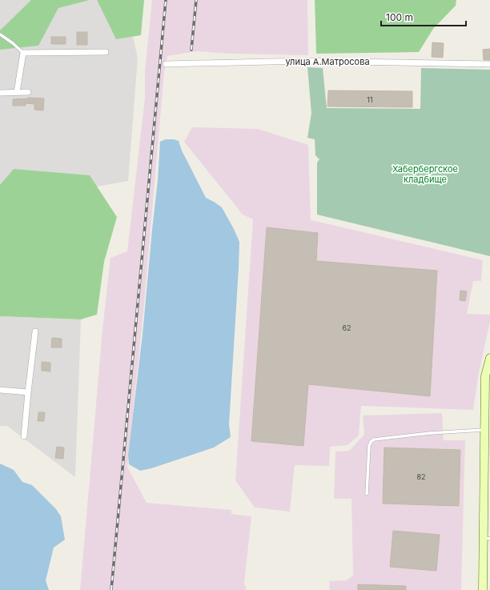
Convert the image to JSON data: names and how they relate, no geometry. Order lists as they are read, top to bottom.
{
  "streets": {
    "street": ["улица А.Матросова"]
  },
  "parks": ["Хабербергское кладбище"],
  "house_numbers": ["11", "62", "82"],
  "scale_bar": "100 m"
}
